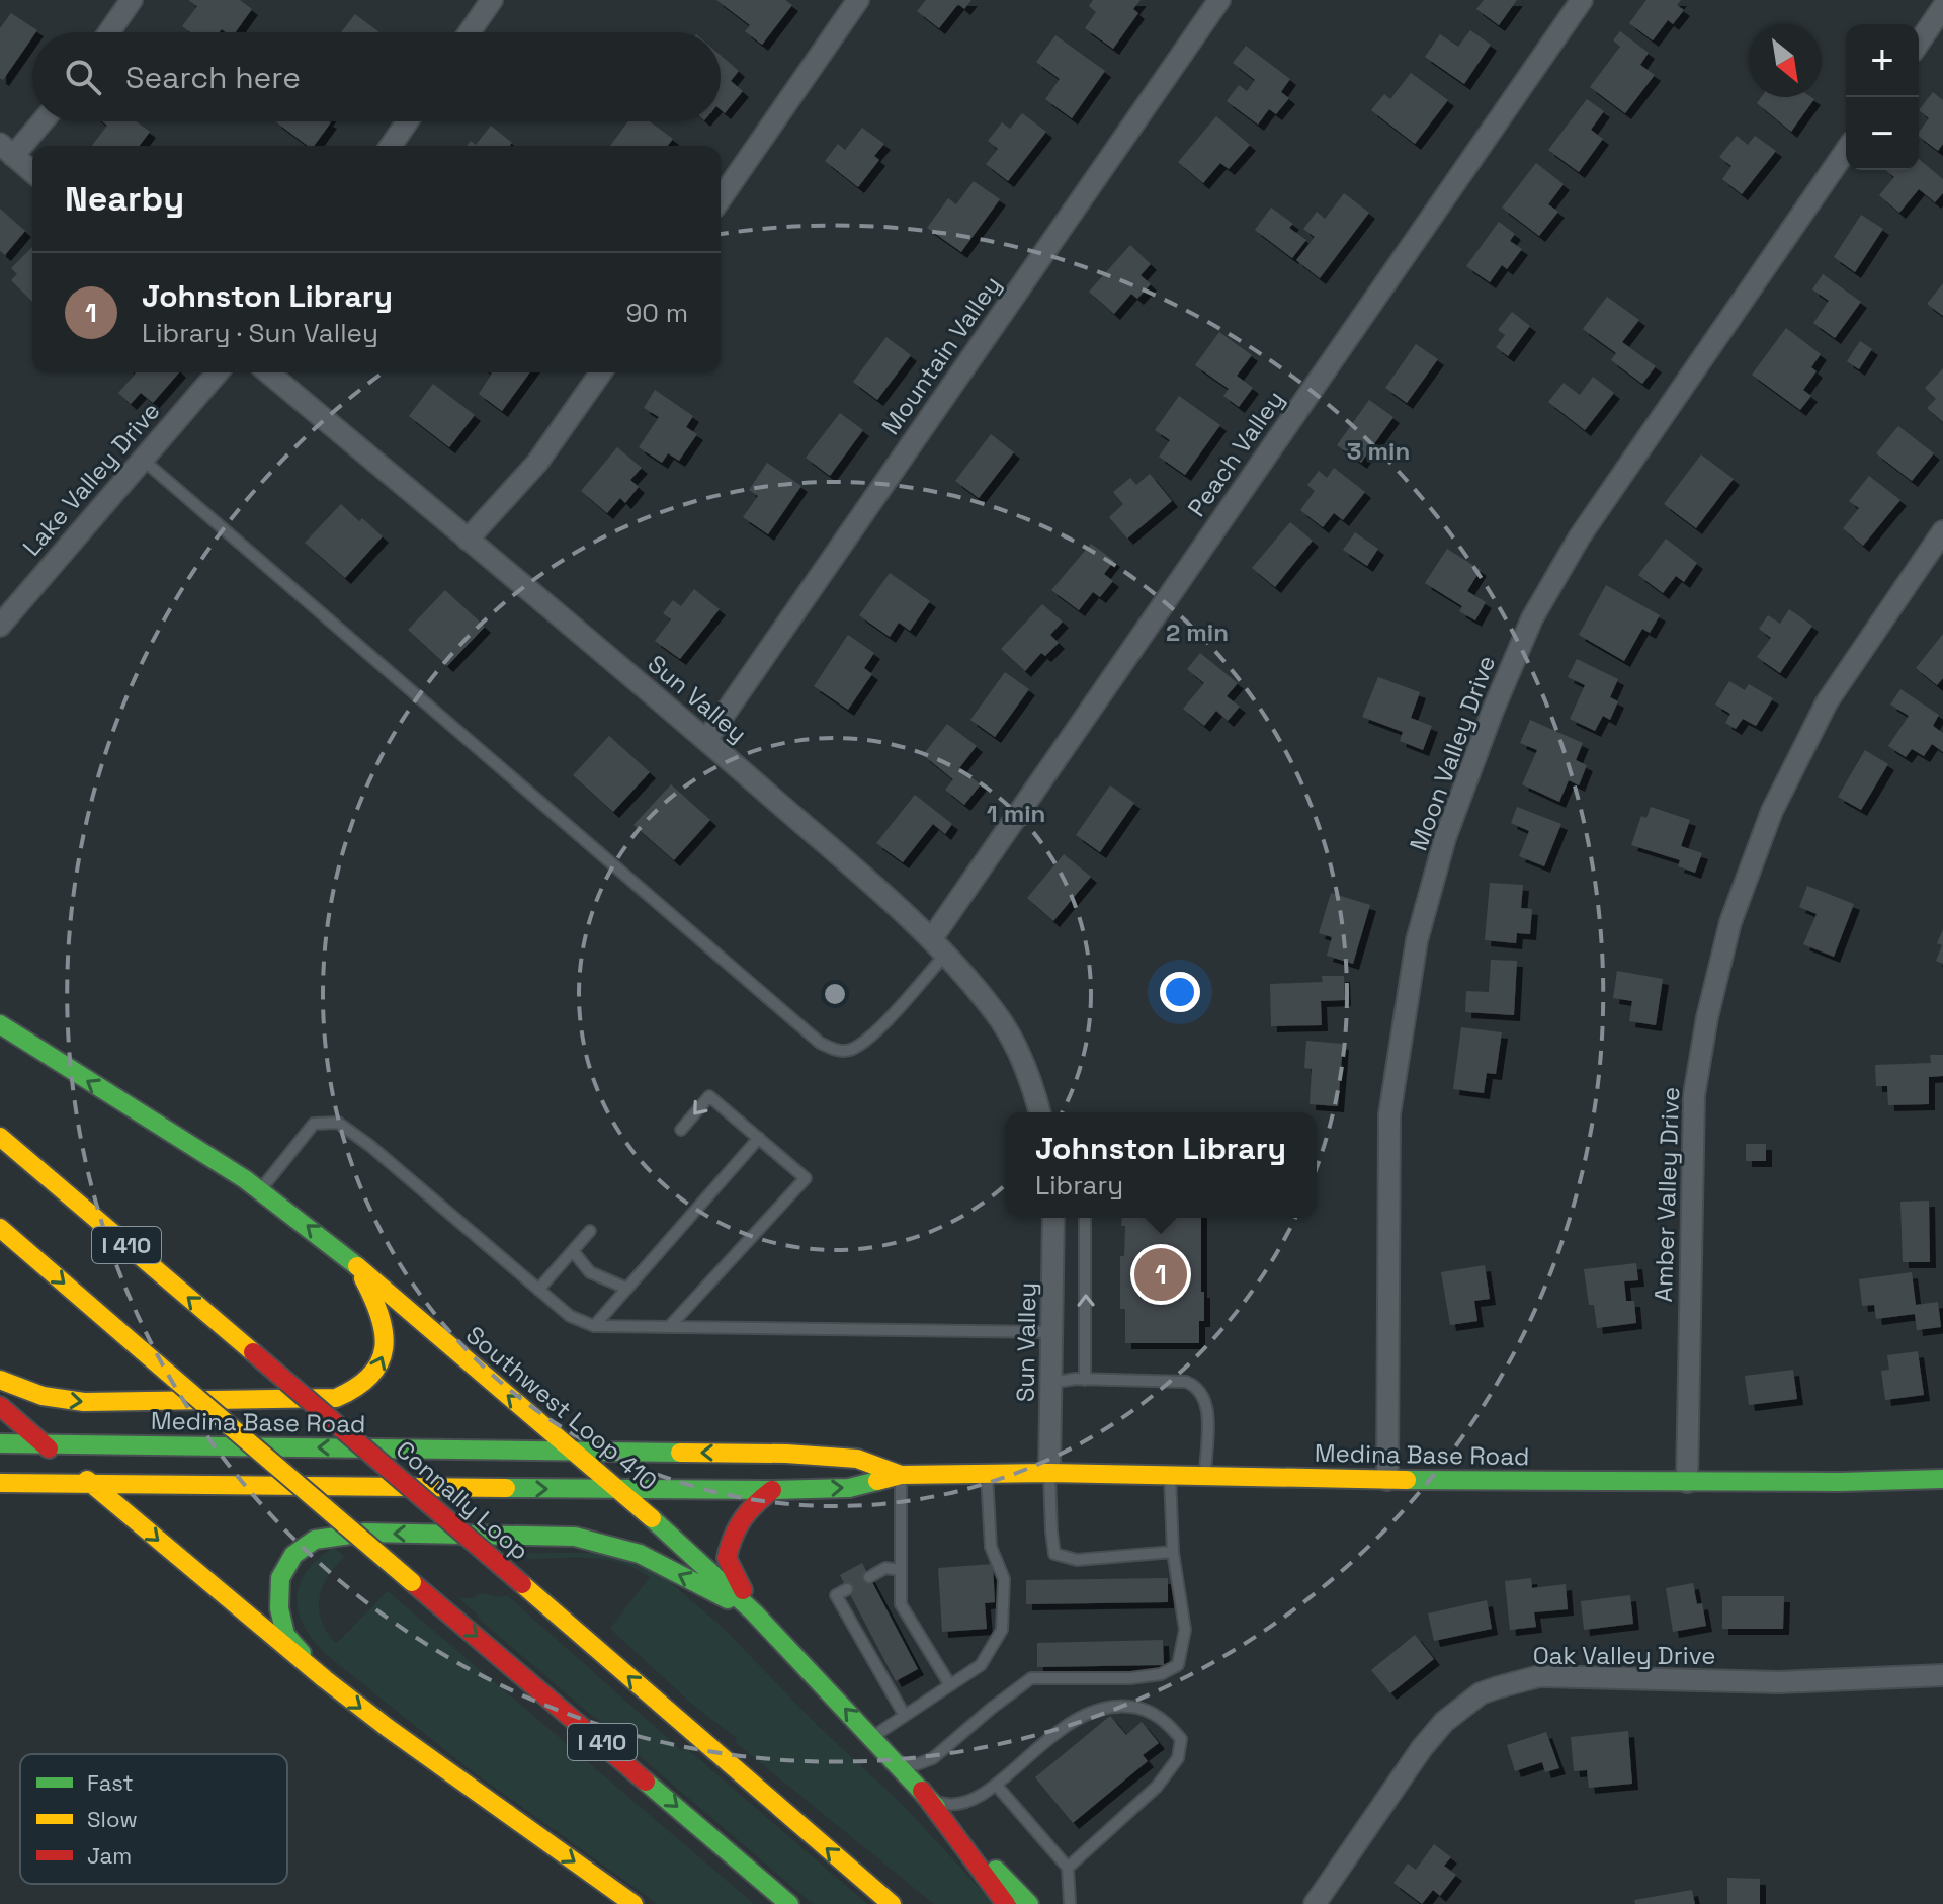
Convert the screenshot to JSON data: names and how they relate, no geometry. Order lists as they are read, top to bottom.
{
  "streets": {
    "main road": [
      "I 410",
      "Southwest Loop 410",
      "Medina Base Road",
      "Connally Loop"
    ],
    "street": [
      "Mountain Valley",
      "Peach Valley",
      "Lake Valley Drive",
      "Sun Valley",
      "Moon Valley Drive",
      "Amber Valley Drive",
      "Oak Valley Drive"
    ]
  },
  "crossings": [
    ["Mountain Valley", "Sun Valley"],
    ["Peach Valley", "Sun Valley"],
    ["Sun Valley", "Medina Base Road"],
    ["Moon Valley Drive", "Medina Base Road"],
    ["Amber Valley Drive", "Medina Base Road"],
    ["Southwest Loop 410", "Medina Base Road"]
  ],
  "one_way": ["Southwest Loop 410"],
  "legend": ["Fast", "Slow", "Jam"],
  "north": "bottom right",
  "page": {
    "map_buttons": ["+", "−"],
    "search": "Search here",
    "heading": "Nearby",
    "list": [
      {
        "mark": "1",
        "name": "Johnston Library",
        "note": "Library · Sun Valley",
        "value": "90 m"
      }
    ],
    "popup": ["Johnston Library", "Library"],
    "pins": "1"
  },
  "rings": ["3 min", "2 min", "1 min"]
}
